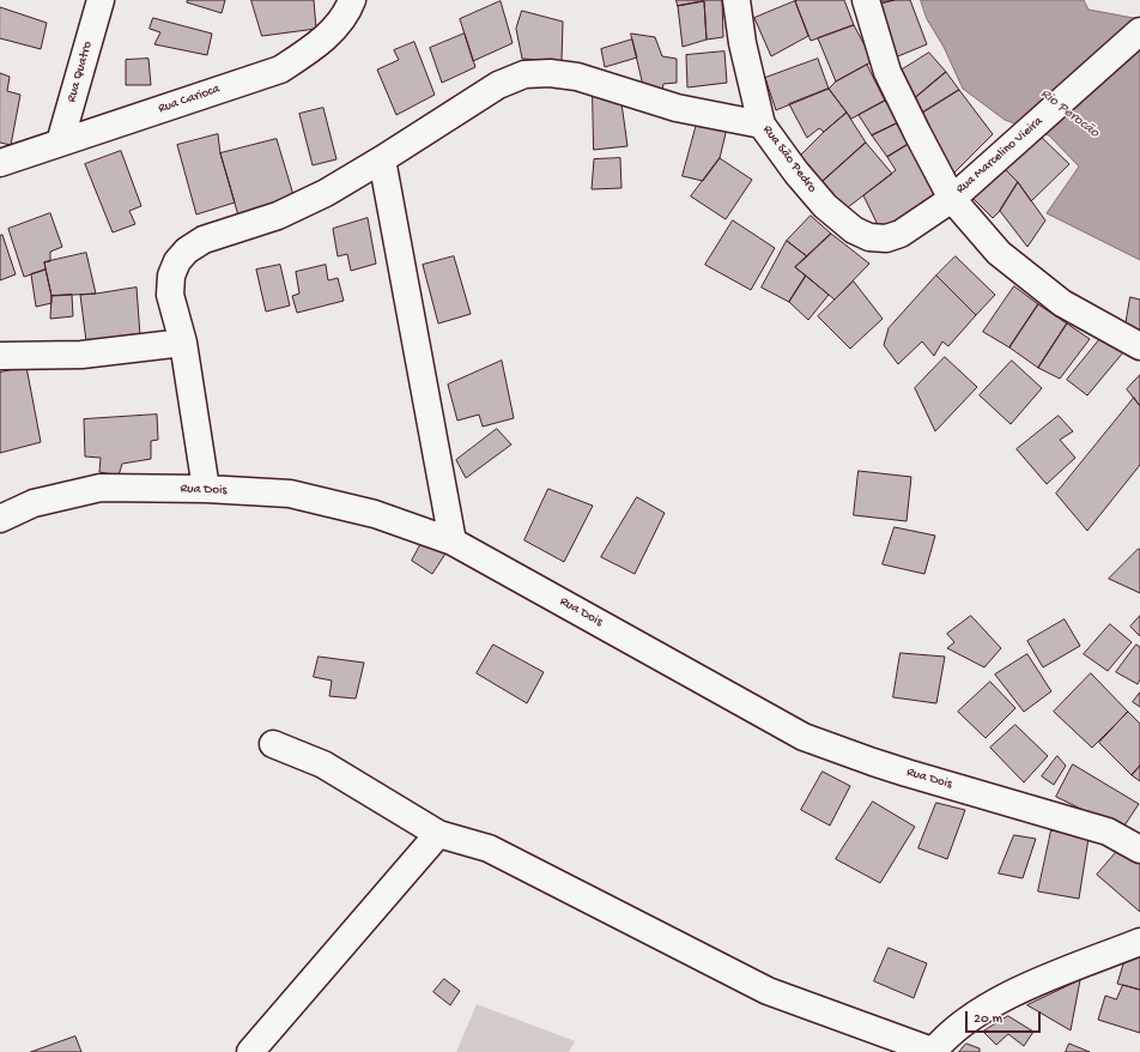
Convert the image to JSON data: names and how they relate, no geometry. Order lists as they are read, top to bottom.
{
  "streets": {
    "street": [
      "Rua Quatro",
      "Rua Carioca",
      "Rua Marcelino Vieira",
      "Rua São Pedro",
      "Rua Dois"
    ]
  },
  "crossings": [
    ["Rua Quatro", "Rua Carioca"],
    ["Rua Marcelino Vieira", "Rua São Pedro"]
  ],
  "water": ["Rio Perocão"],
  "scale_bar": "20 m"
}
